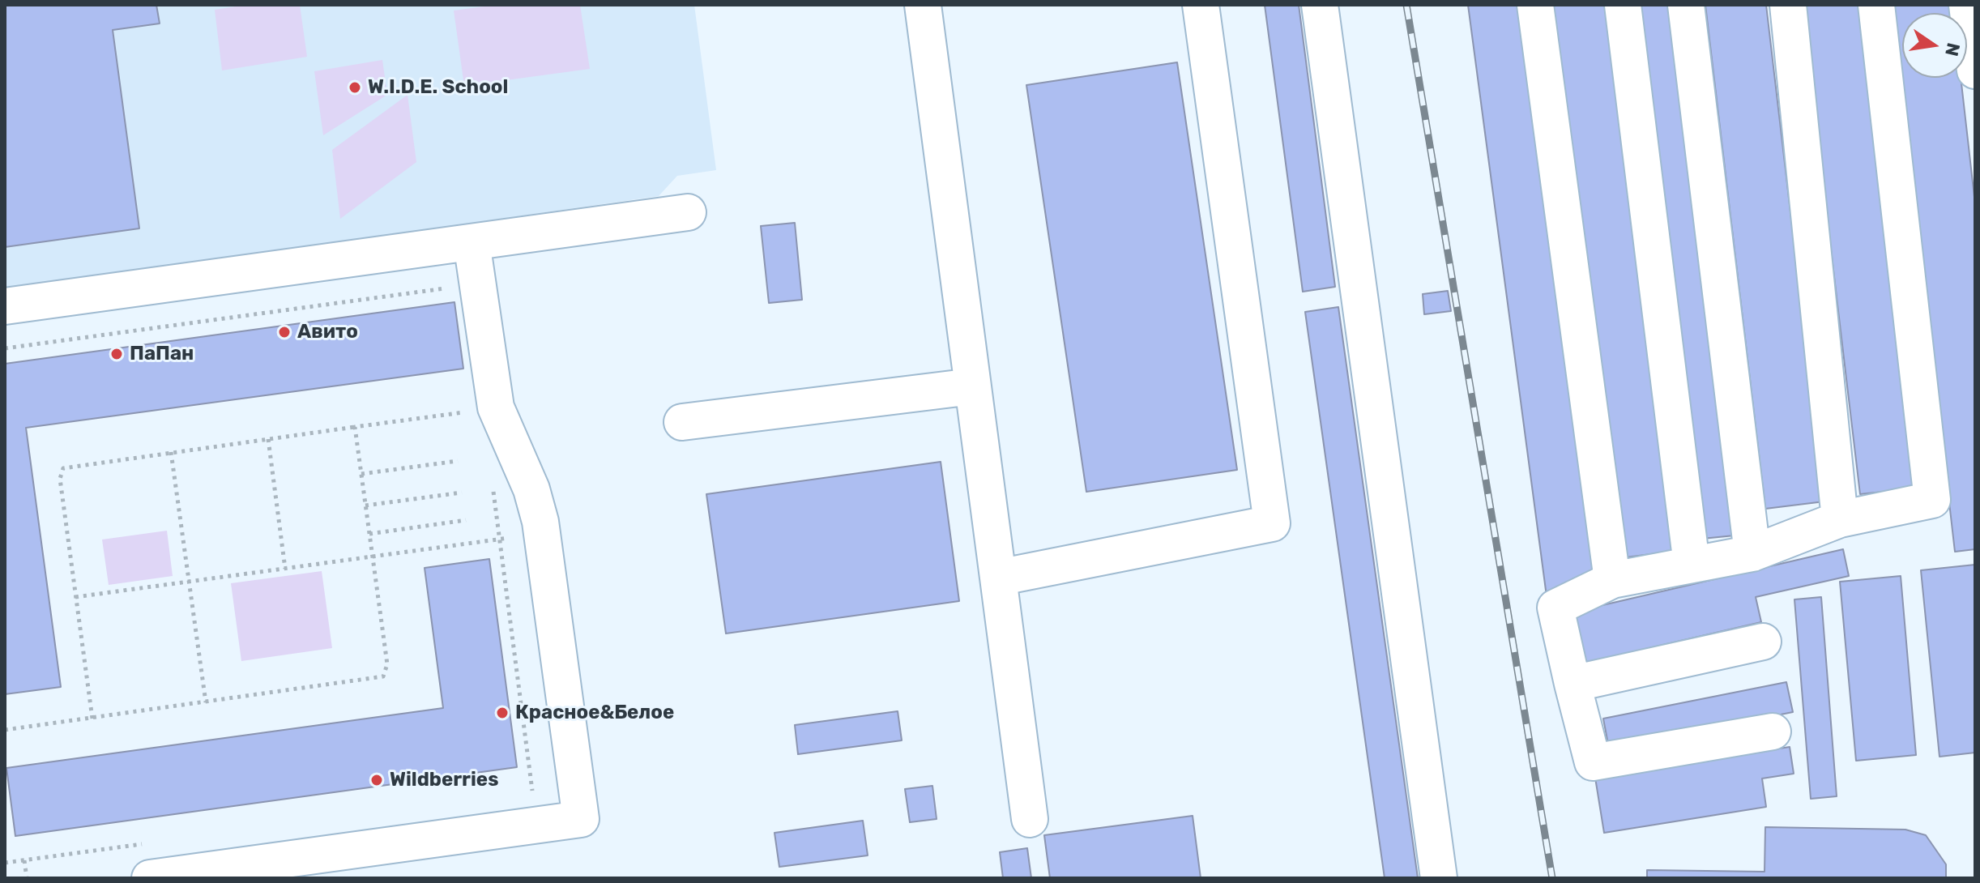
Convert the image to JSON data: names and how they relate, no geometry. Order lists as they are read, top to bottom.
{
  "places": [
    "W.I.D.E. School",
    "Авито",
    "ПаПан",
    "Красное&Белое",
    "Wildberries"
  ],
  "north": "right"
}
